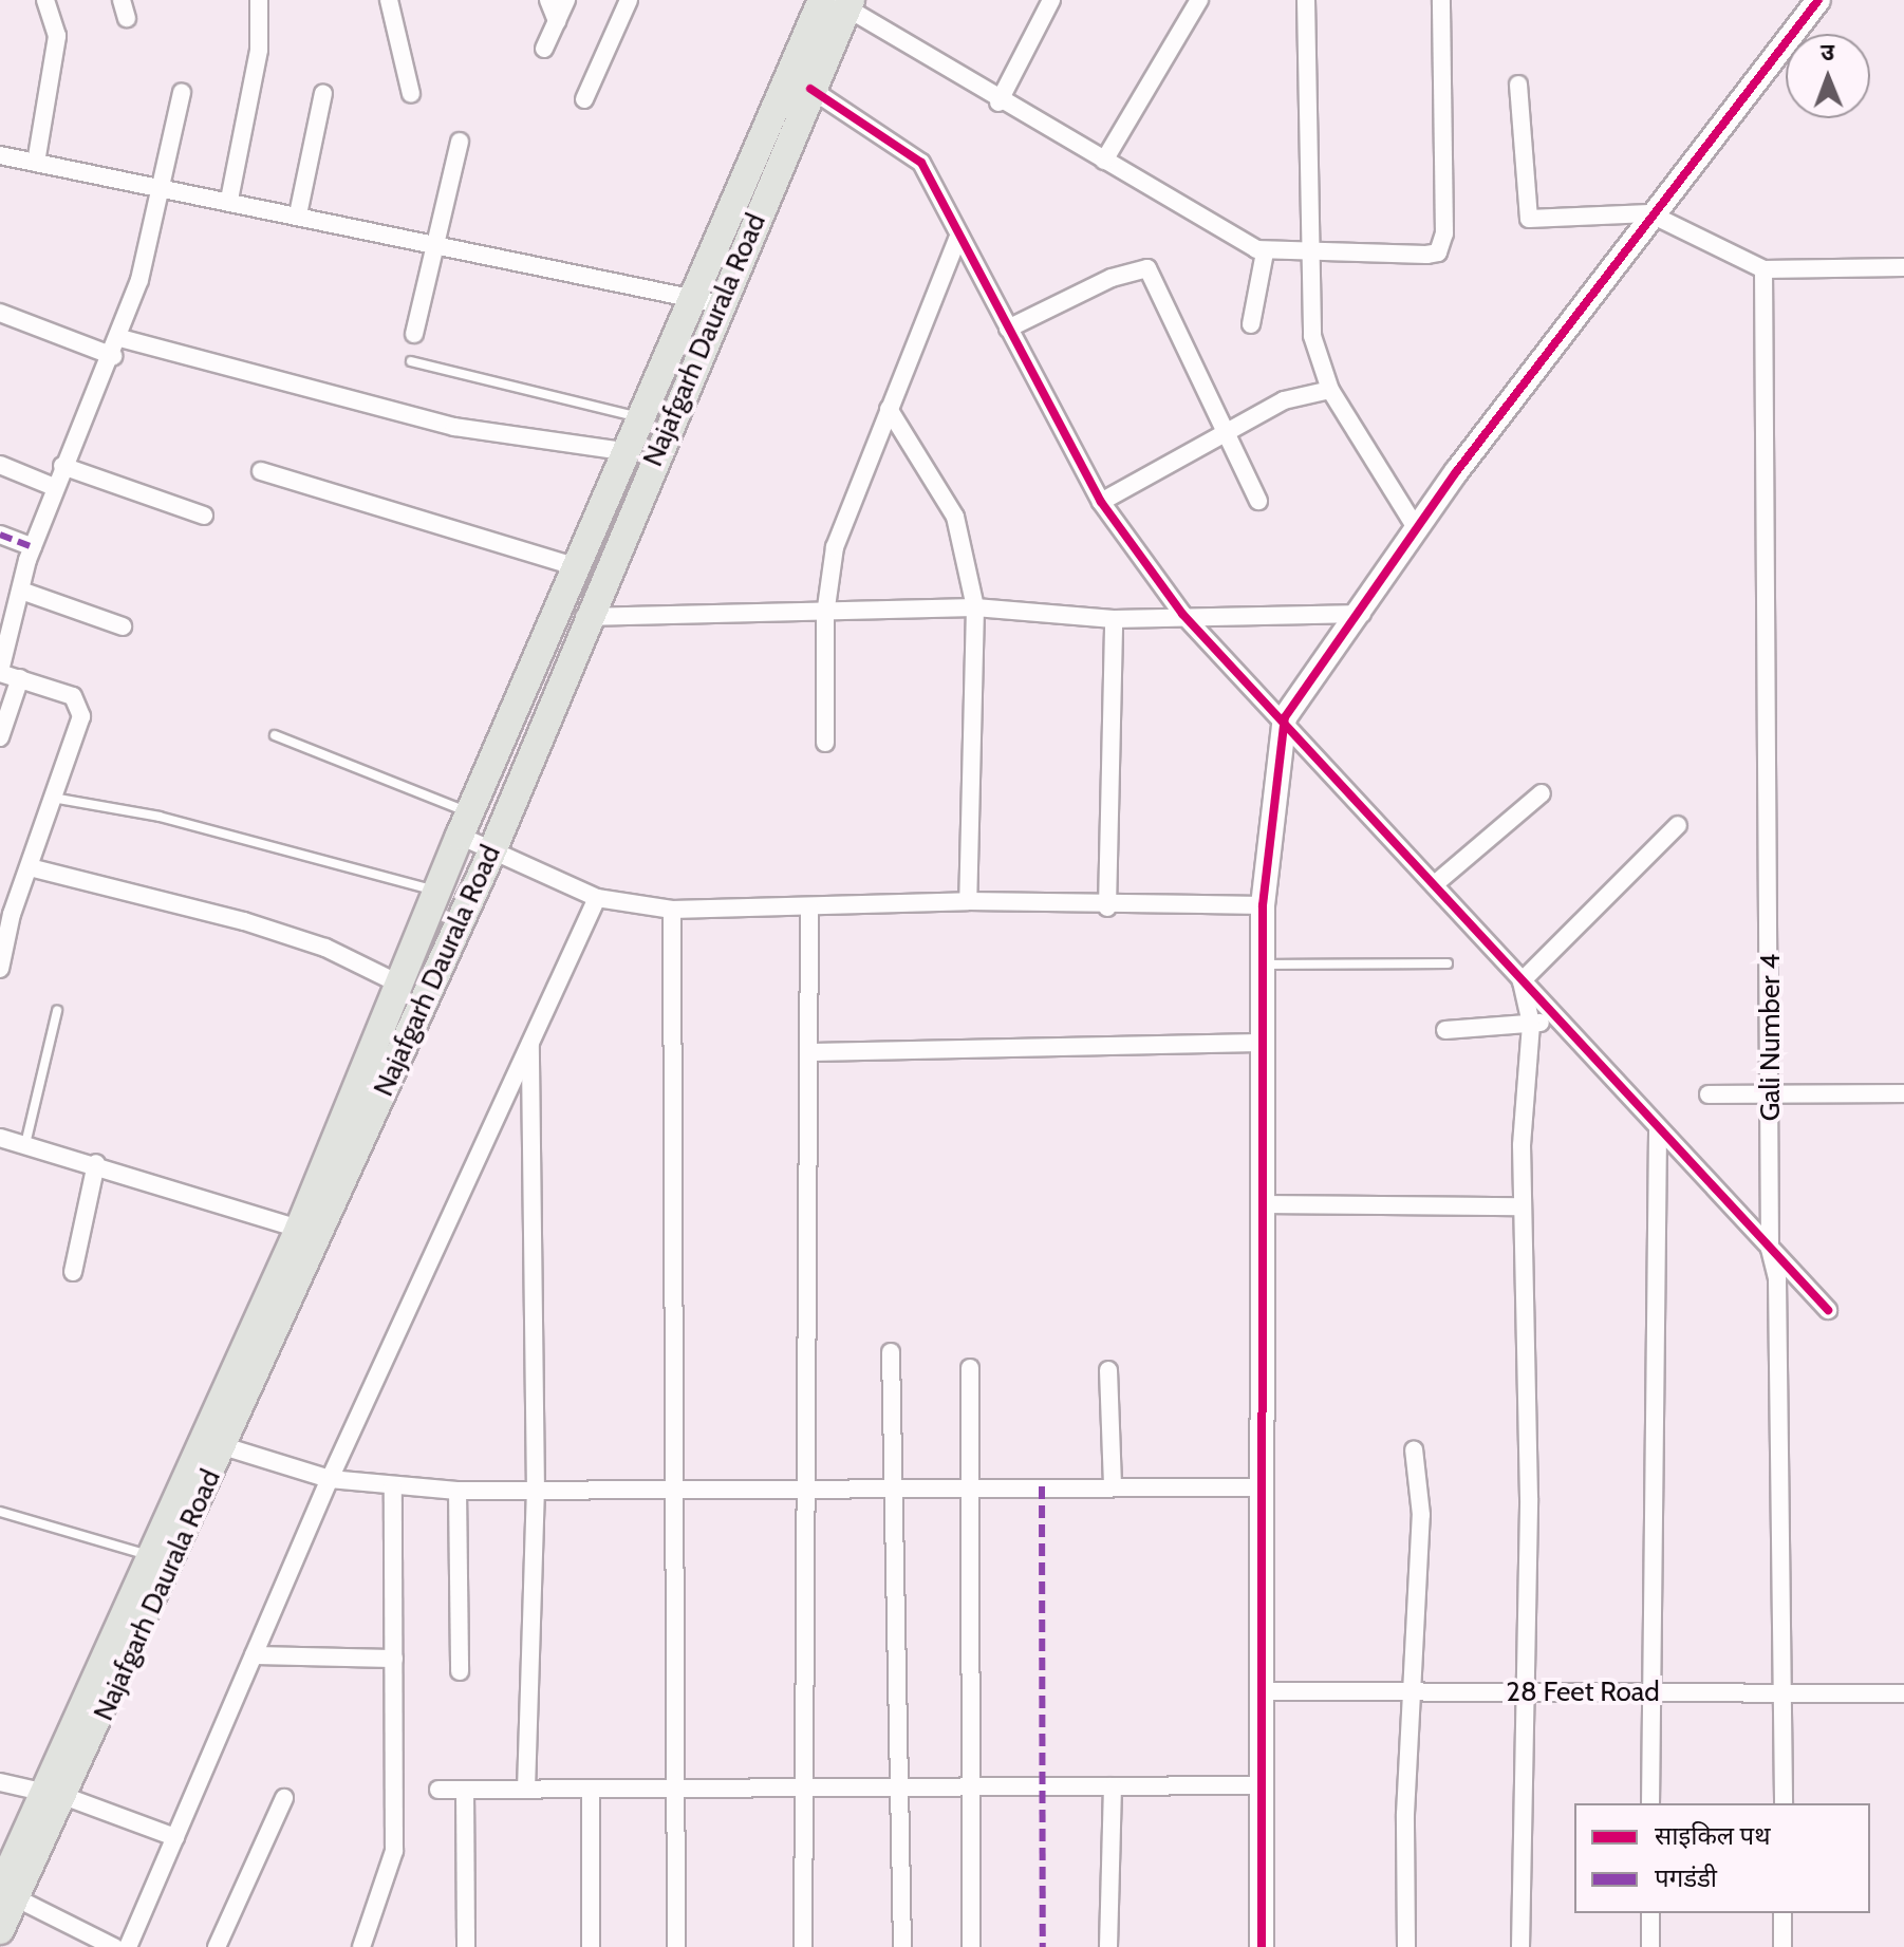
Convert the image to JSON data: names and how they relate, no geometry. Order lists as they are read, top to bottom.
{
  "streets": {
    "main road": ["Najafgarh Daurala Road"],
    "street": ["Gali Number 4", "28 Feet Road"]
  },
  "crossings": [
    ["Gali Number 4", "28 Feet Road"]
  ],
  "legend": ["साइकिल पथ", "पगडंडी"],
  "north": "top"
}
